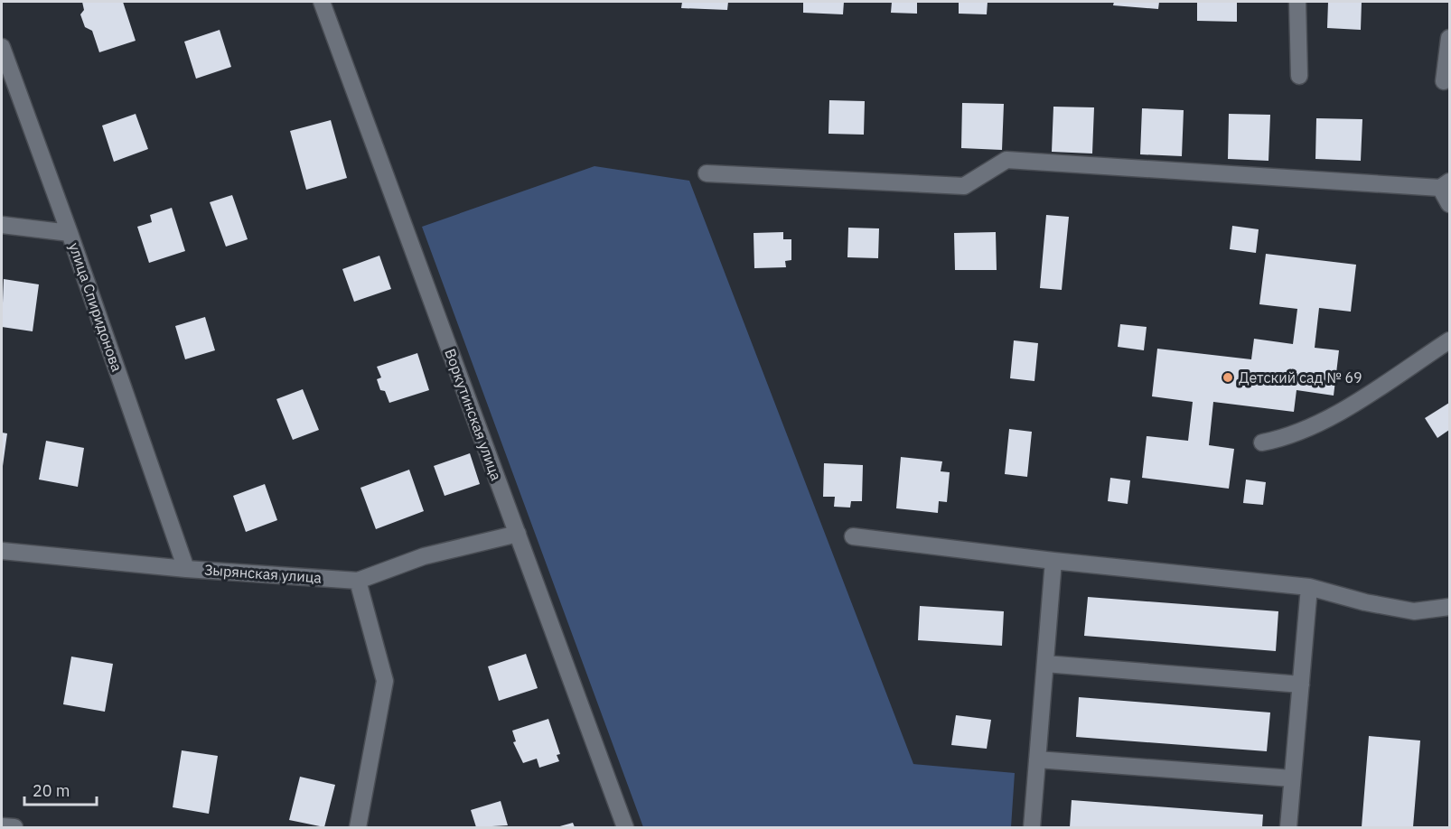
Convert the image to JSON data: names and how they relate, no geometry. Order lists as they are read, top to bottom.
{
  "streets": {
    "street": ["улица Спиридонова", "Воркутинская улица", "Зырянская улица"]
  },
  "crossings": [
    ["улица Спиридонова", "Зырянская улица"],
    ["Воркутинская улица", "Зырянская улица"]
  ],
  "places": ["Детский сад № 69"],
  "scale_bar": "20 m"
}
